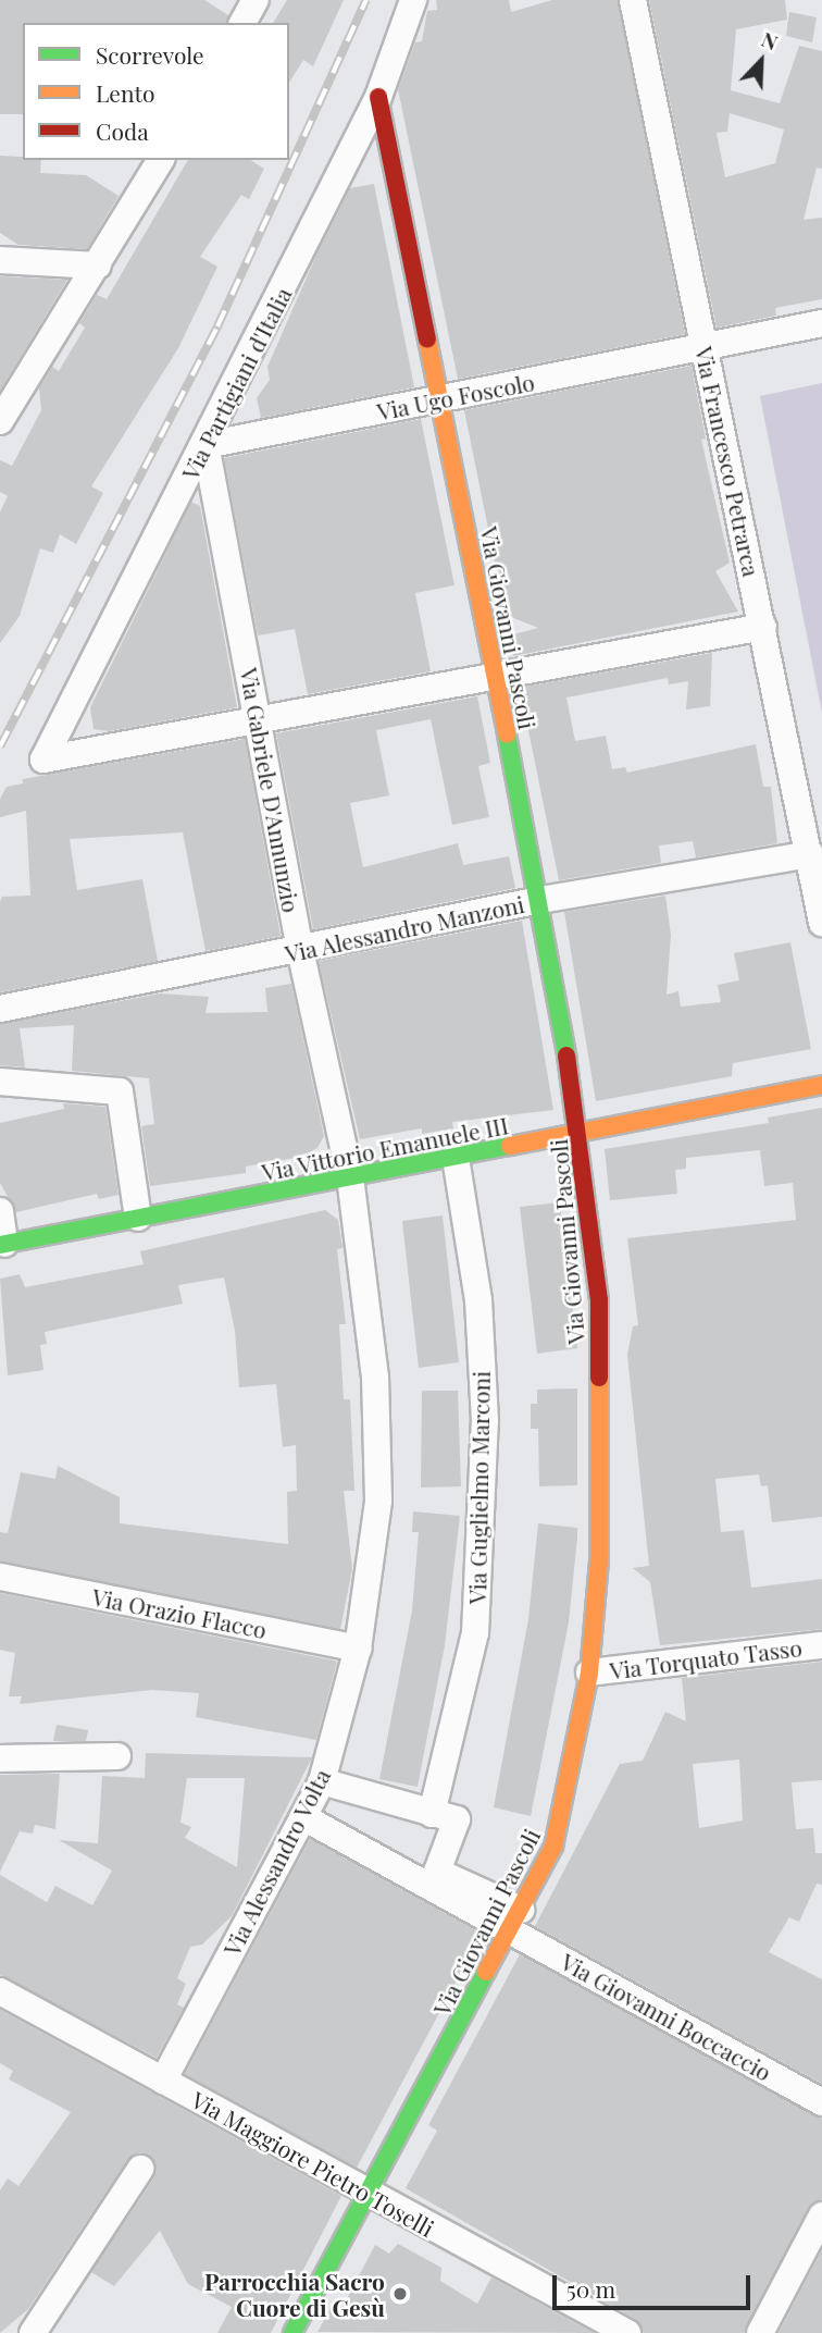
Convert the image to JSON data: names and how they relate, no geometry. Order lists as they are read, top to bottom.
{
  "streets": {
    "street": [
      "Via Partigiani d'Italia",
      "Via Ugo Foscolo",
      "Via Francesco Petrarca",
      "Via Giovanni Pascoli",
      "Via Gabriele D'Annunzio",
      "Via Alessandro Manzoni",
      "Via Vittorio Emanuele III",
      "Via Guglielmo Marconi",
      "Via Orazio Flacco",
      "Via Torquato Tasso",
      "Via Alessandro Volta",
      "Via Giovanni Boccaccio",
      "Via Maggiore Pietro Toselli"
    ]
  },
  "crossings": [
    ["Via Partigiani d'Italia", "Via Ugo Foscolo"],
    ["Via Partigiani d'Italia", "Via Giovanni Pascoli"],
    ["Via Partigiani d'Italia", "Via Gabriele D'Annunzio"],
    ["Via Ugo Foscolo", "Via Francesco Petrarca"],
    ["Via Ugo Foscolo", "Via Giovanni Pascoli"],
    ["Via Ugo Foscolo", "Via Gabriele D'Annunzio"],
    ["Via Francesco Petrarca", "Via Alessandro Manzoni"],
    ["Via Giovanni Pascoli", "Via Alessandro Manzoni"],
    ["Via Giovanni Pascoli", "Via Vittorio Emanuele III"],
    ["Via Giovanni Pascoli", "Via Torquato Tasso"],
    ["Via Giovanni Pascoli", "Via Giovanni Boccaccio"],
    ["Via Giovanni Pascoli", "Via Maggiore Pietro Toselli"],
    ["Via Gabriele D'Annunzio", "Via Alessandro Manzoni"],
    ["Via Gabriele D'Annunzio", "Via Vittorio Emanuele III"],
    ["Via Gabriele D'Annunzio", "Via Alessandro Volta"],
    ["Via Vittorio Emanuele III", "Via Guglielmo Marconi"],
    ["Via Vittorio Emanuele III", "Via Alessandro Volta"],
    ["Via Orazio Flacco", "Via Alessandro Volta"],
    ["Via Alessandro Volta", "Via Maggiore Pietro Toselli"]
  ],
  "places": ["Parrocchia Sacro Cuore di Gesù"],
  "legend": ["Scorrevole", "Lento", "Coda"],
  "scale_bar": "50 m",
  "north": "top right"
}
